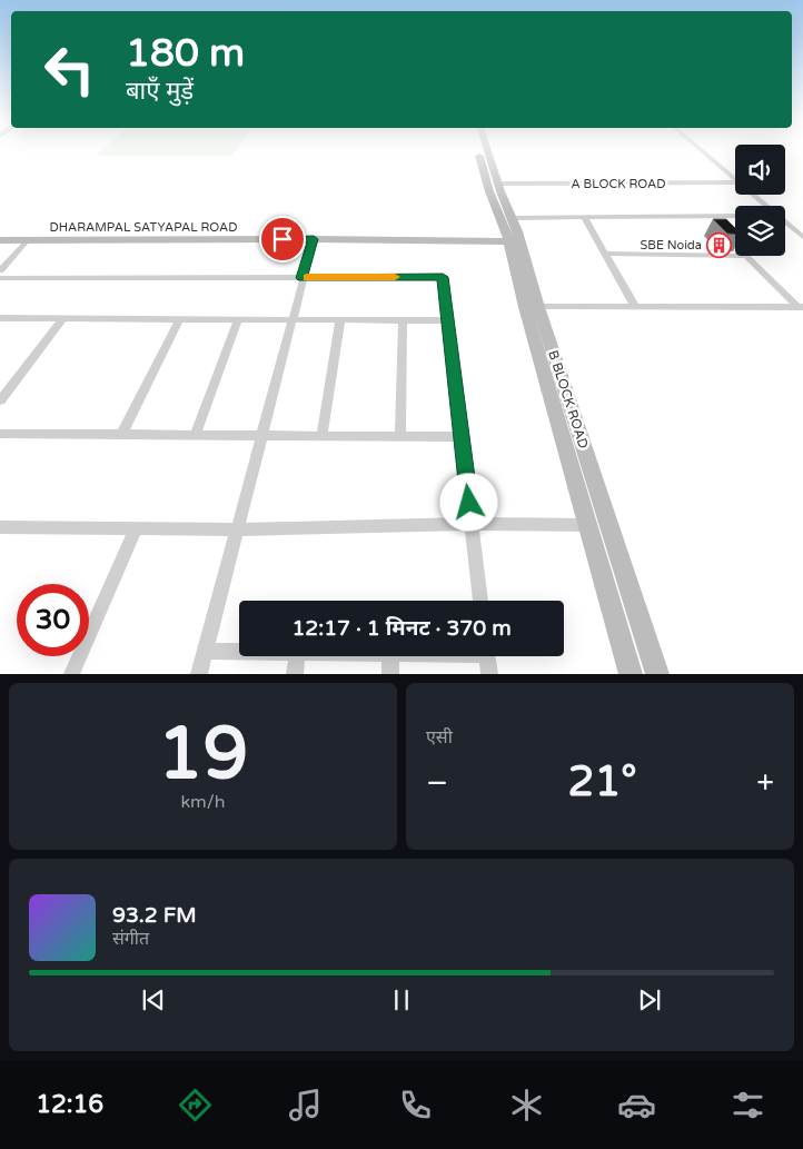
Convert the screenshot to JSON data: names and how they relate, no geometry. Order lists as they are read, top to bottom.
{
  "streets": {
    "street": ["A BLOCK ROAD", "DHARAMPAL SATYAPAL ROAD", "B BLOCK ROAD"]
  },
  "crossings": [
    ["A BLOCK ROAD", "B BLOCK ROAD"],
    ["DHARAMPAL SATYAPAL ROAD", "B BLOCK ROAD"]
  ],
  "places": {
    "building": ["SBE Noida"]
  },
  "page": {
    "turn": ["180 m", "बाएँ मुड़ें"],
    "limit": "30",
    "trip": "12:17 · 1 मिनट · 370 m",
    "tile": [
      ["19", "km/h"],
      "एसी"
    ],
    "heat": ["−", "21°", "+"],
    "song": ["93.2 FM", "संगीत"],
    "tabs": "12:16"
  }
}
